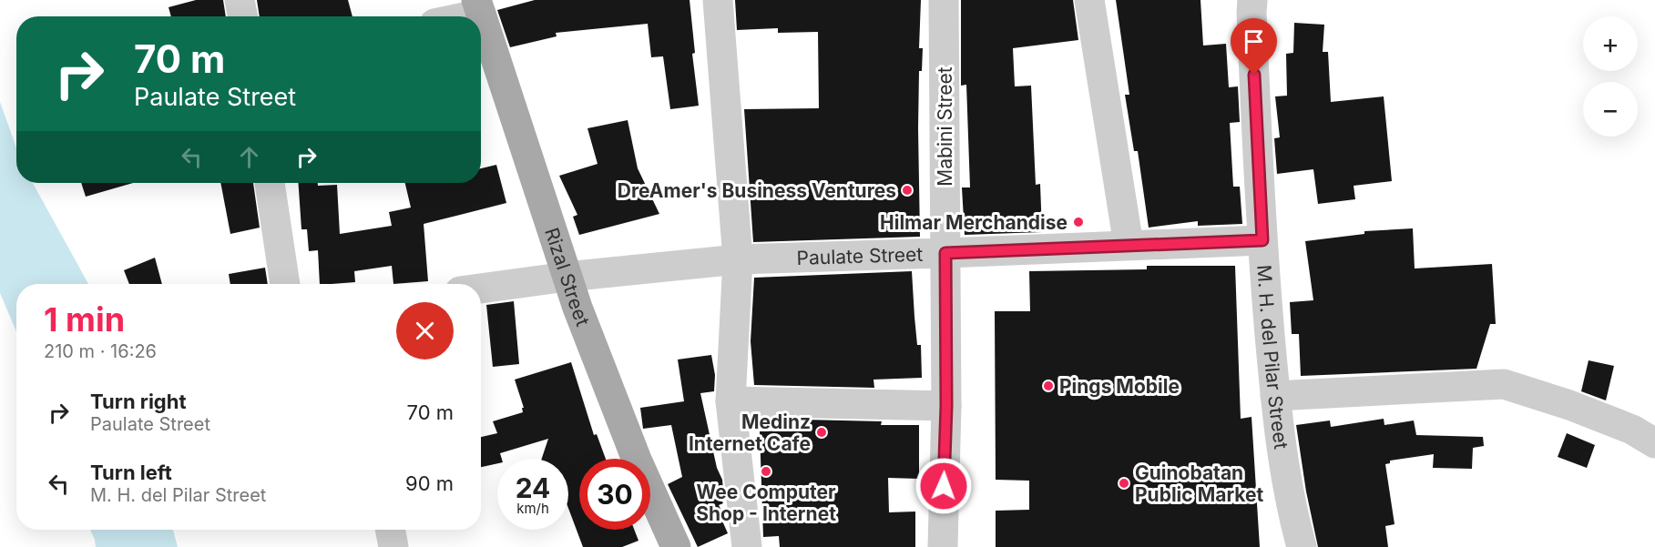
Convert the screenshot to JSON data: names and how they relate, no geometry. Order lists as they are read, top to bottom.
{
  "streets": {
    "main road": ["Rizal Street"],
    "street": ["Mabini Street", "Paulate Street", "M. H. del Pilar Street"]
  },
  "crossings": [
    ["Mabini Street", "Paulate Street"],
    ["Paulate Street", "Rizal Street"],
    ["Paulate Street", "M. H. del Pilar Street"]
  ],
  "places": [
    "DreAmer's Business Ventures",
    "Hilmar Merchandise",
    "Pings Mobile",
    "Medinz Internet Cafe",
    "Wee Computer Shop - Internet",
    "Guinobatan Public Market"
  ],
  "page": {
    "map_buttons": ["+", "−"],
    "turn": ["70 m", "Paulate Street"],
    "heading": ["1 min", "210 m · 16:26"],
    "list": [
      {
        "name": "Turn right",
        "note": "Paulate Street",
        "value": "70 m"
      },
      {
        "name": "Turn left",
        "note": "M. H. del Pilar Street",
        "value": "90 m"
      }
    ],
    "speed": "24 km/h",
    "limit": "30"
  }
}
